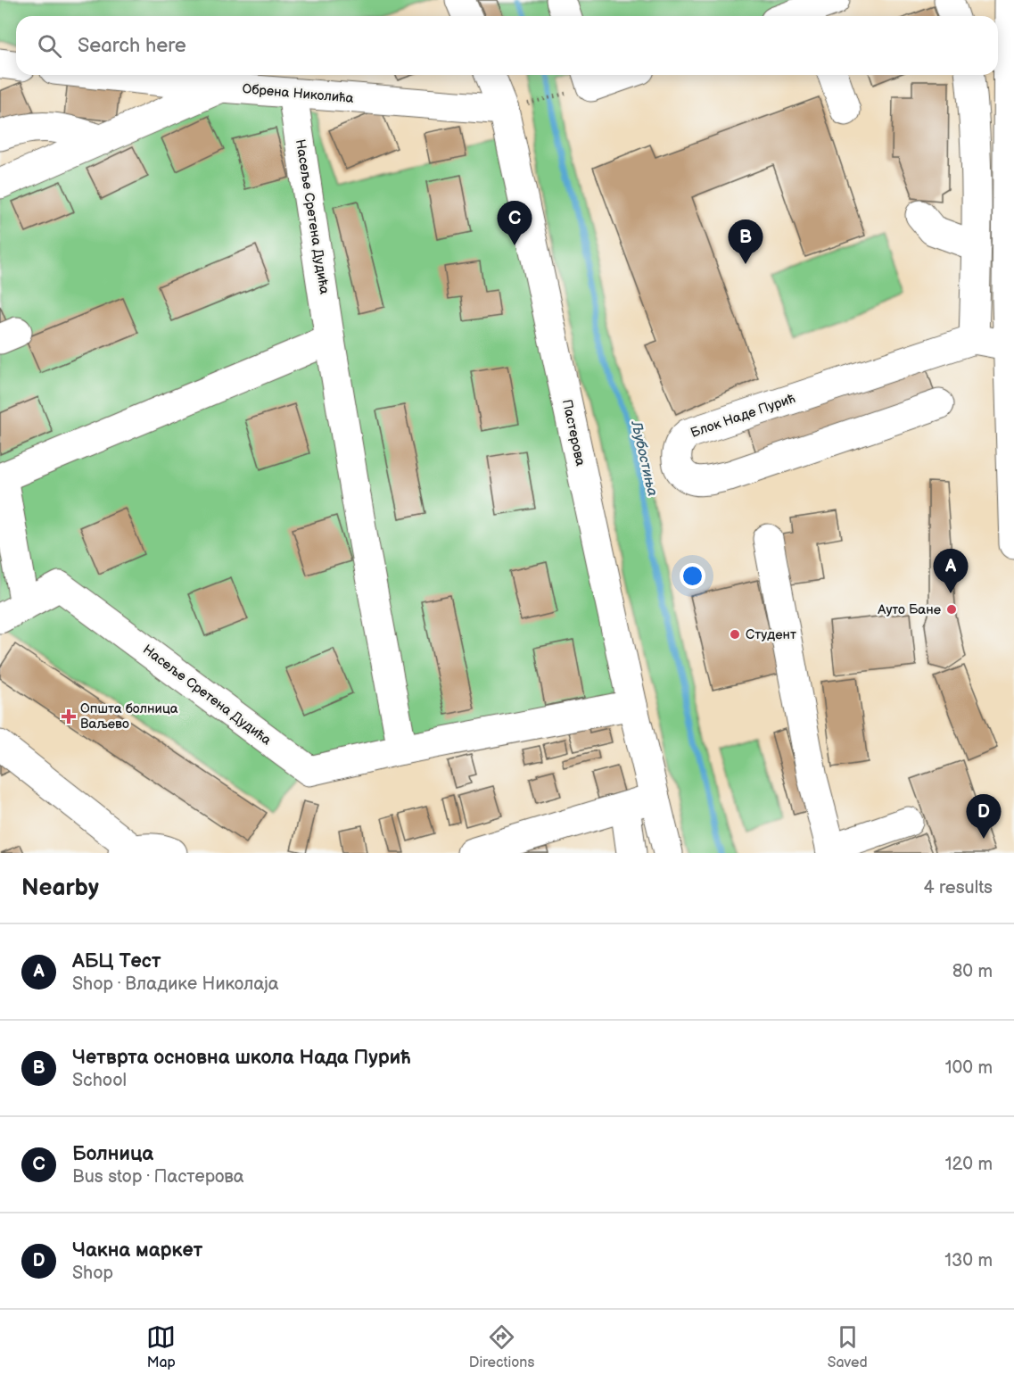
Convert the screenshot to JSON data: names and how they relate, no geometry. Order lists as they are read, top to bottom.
{
  "streets": {
    "street": [
      "Обрена Николића",
      "Насеље Сретена Дудића",
      "Блок Наде Пурић",
      "Пастерова"
    ]
  },
  "crossings": [
    ["Обрена Николића", "Насеље Сретена Дудића"],
    ["Обрена Николића", "Пастерова"],
    ["Насеље Сретена Дудића", "Пастерова"]
  ],
  "water": ["Љубостиња"],
  "places": {
    "other": ["Ауто Бане", "Студент"],
    "health": ["Општа болница Ваљево"]
  },
  "page": {
    "search": "Search here",
    "pins": [
      "C",
      "B",
      "A",
      "D"
    ],
    "heading": ["Nearby", "4 results"],
    "list": [
      {
        "mark": "A",
        "name": "АБЦ Тест",
        "note": "Shop · Владике Николаја",
        "value": "80 m"
      },
      {
        "mark": "B",
        "name": "Четврта основна школа Нада Пурић",
        "note": "School",
        "value": "100 m"
      },
      {
        "mark": "C",
        "name": "Болница",
        "note": "Bus stop · Пастерова",
        "value": "120 m"
      },
      {
        "mark": "D",
        "name": "Чакна маркет",
        "note": "Shop",
        "value": "130 m"
      }
    ],
    "nav": ["Map", "Directions", "Saved"]
  }
}
